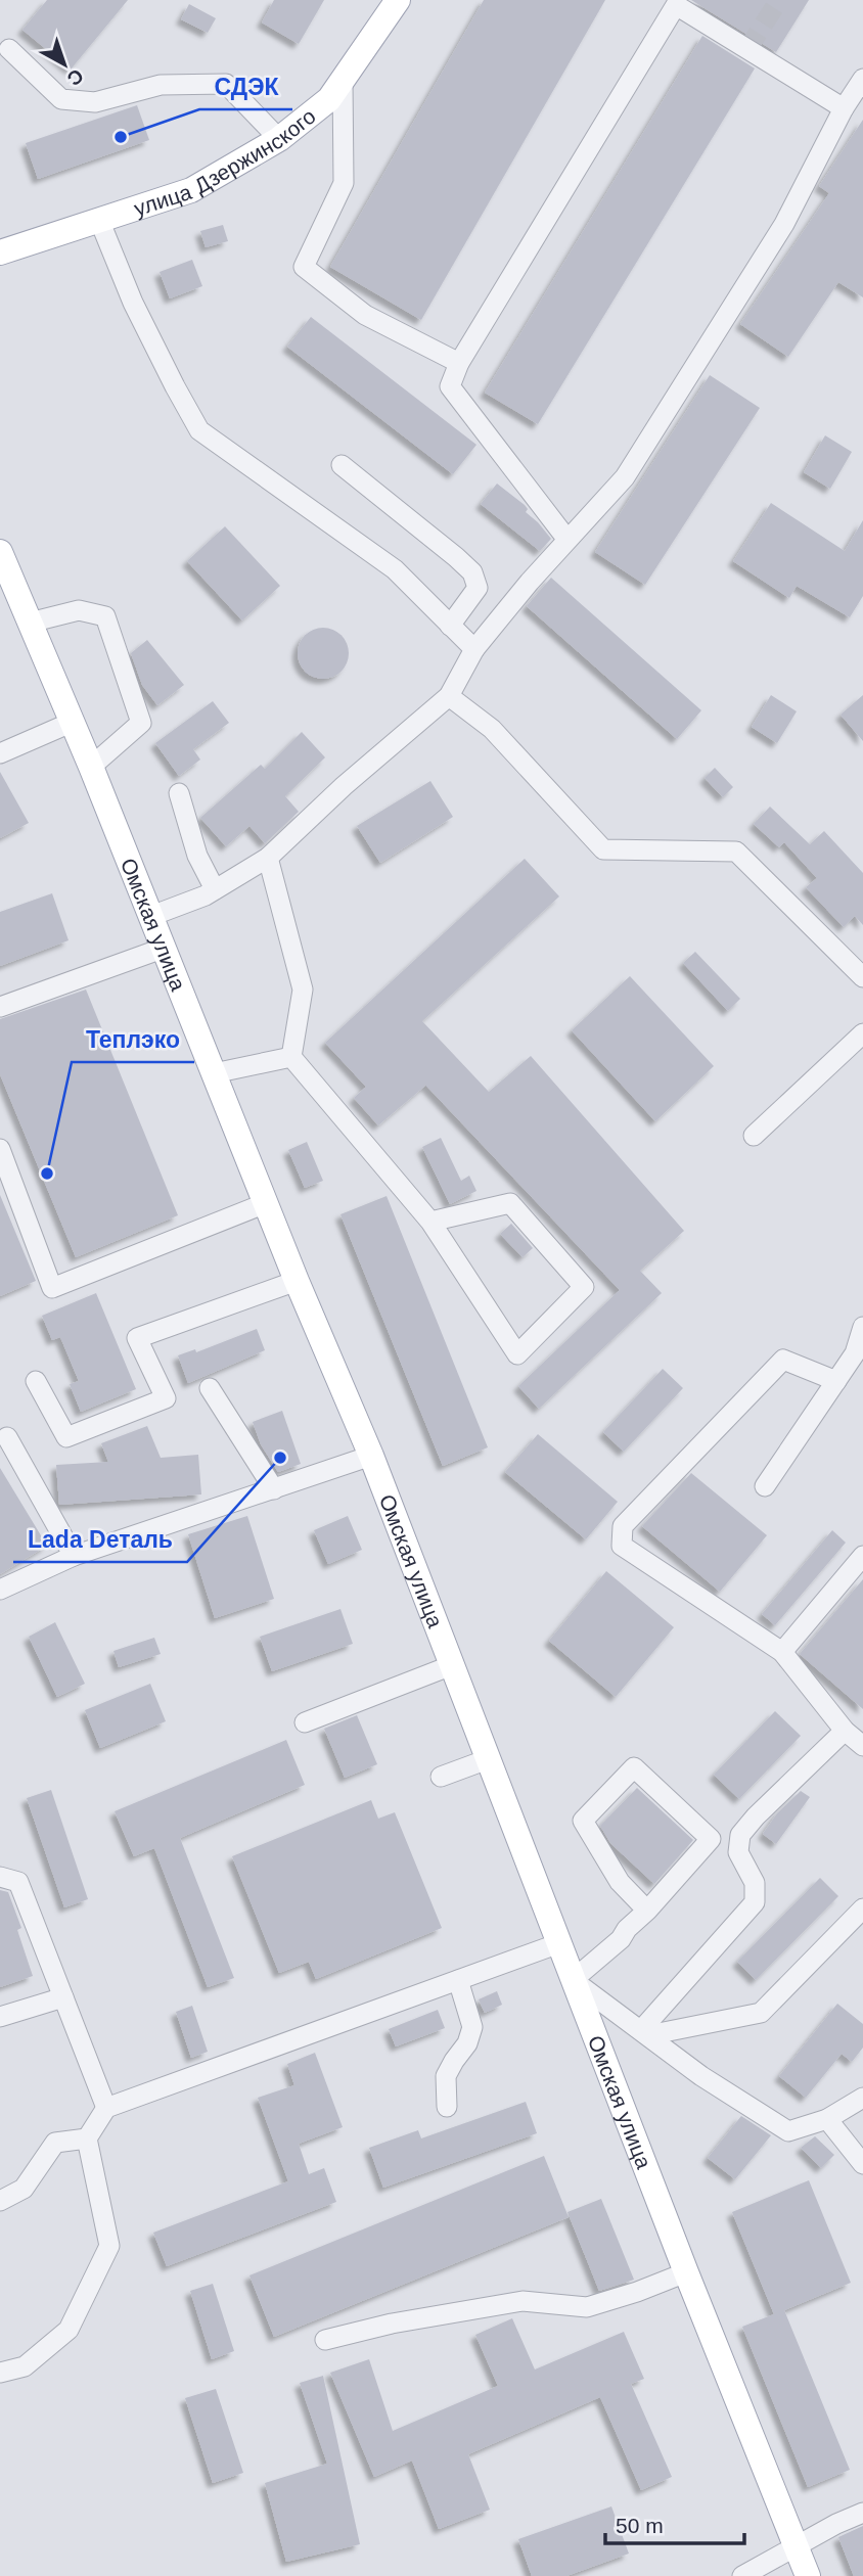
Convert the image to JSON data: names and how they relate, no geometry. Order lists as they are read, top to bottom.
{
  "streets": {
    "main road": ["улица Дзержинского", "Омская улица"]
  },
  "places": ["СДЭК", "Теплэко", "Lada Dеталь"],
  "scale_bar": "50 m",
  "north": "bottom right"
}
